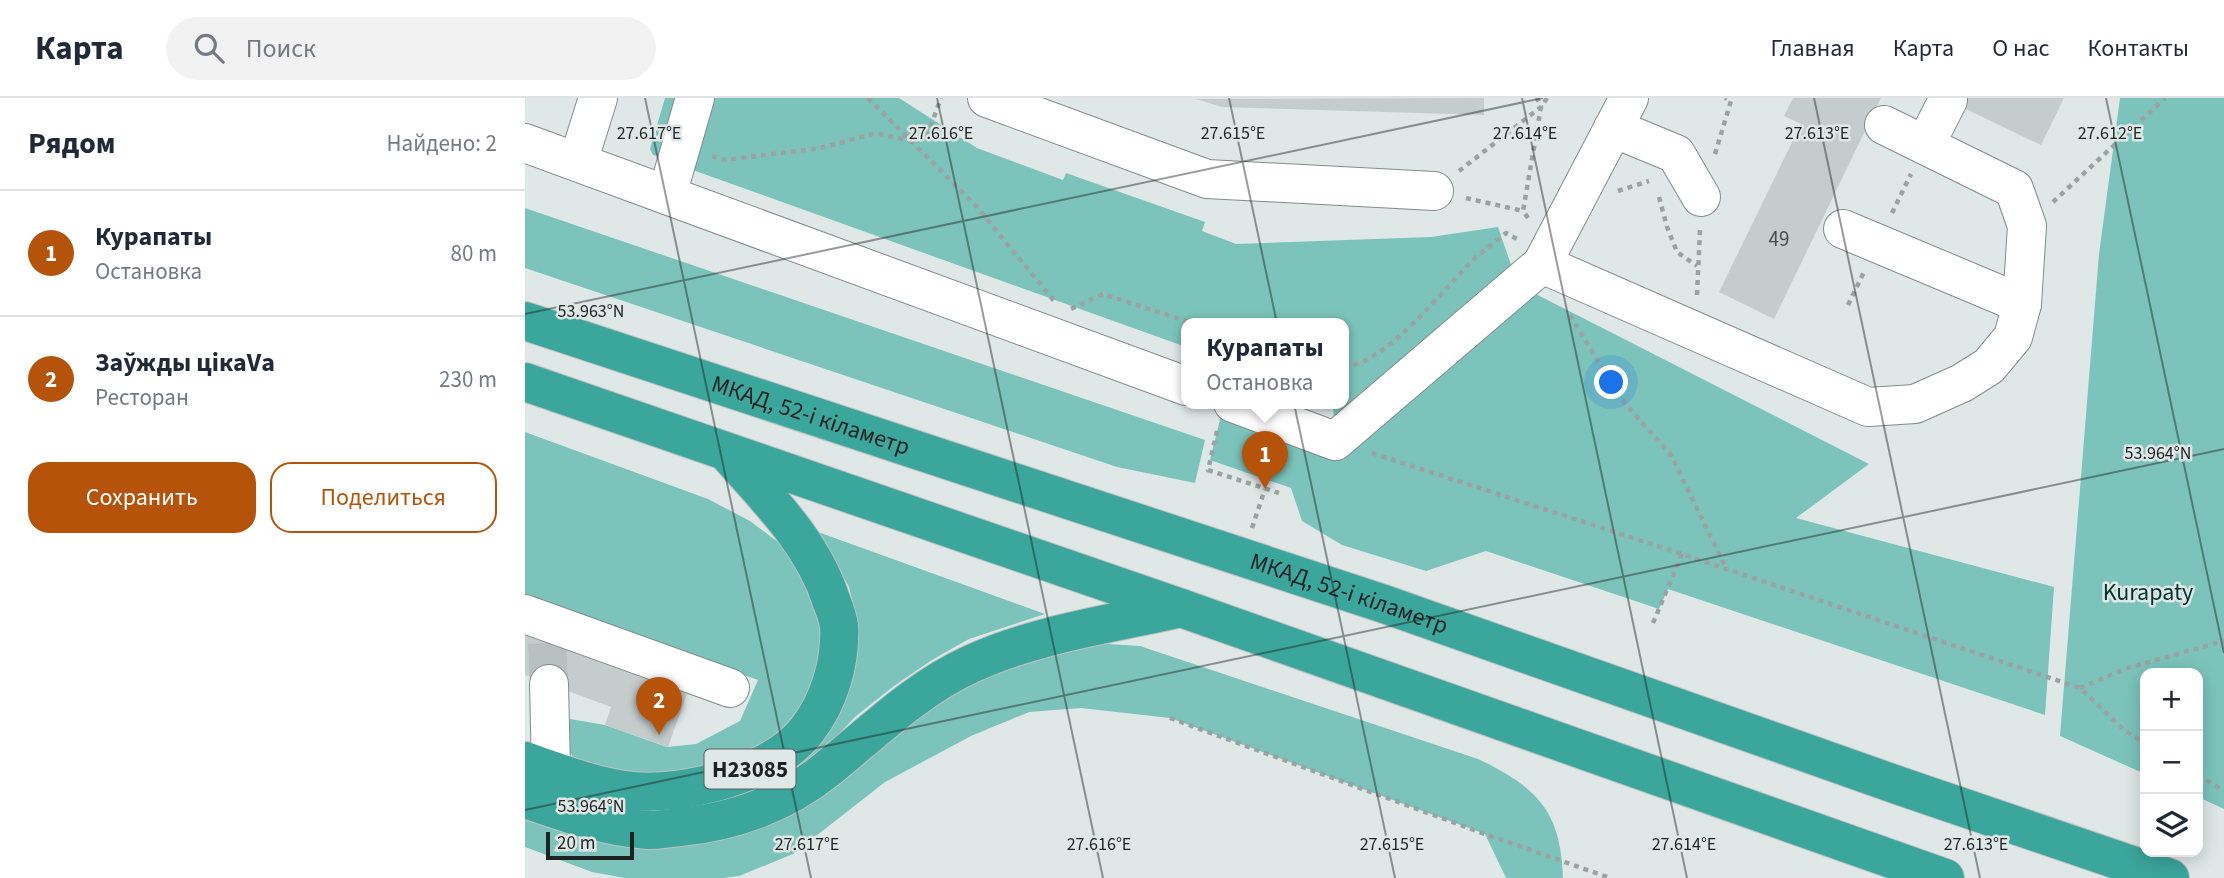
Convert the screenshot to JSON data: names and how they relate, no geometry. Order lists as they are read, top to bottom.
{
  "streets": {
    "highway": ["МКАД, 52-і кіламетр", "Н23085"]
  },
  "parks": ["Kurapaty"],
  "house_numbers": ["49"],
  "scale_bar": "20 m",
  "page": {
    "header": "Карта",
    "search": "Поиск",
    "nav": [
      "Главная",
      "Карта",
      "О нас",
      "Контакты"
    ],
    "heading": ["Рядом", "Найдено: 2"],
    "list": [
      {
        "mark": "1",
        "name": "Курапаты",
        "note": "Остановка",
        "value": "80 m"
      },
      {
        "mark": "2",
        "name": "Заўжды цікаVа",
        "note": "Ресторан",
        "value": "230 m"
      }
    ],
    "popup": ["Курапаты", "Остановка"],
    "pins": ["1", "2"],
    "buttons": ["Сохранить", "Поделиться"],
    "map_buttons": ["+", "−"],
    "scale": "20 m"
  },
  "coordinates": [
    "27.617°E",
    "27.616°E",
    "27.615°E",
    "27.614°E",
    "27.613°E",
    "27.612°E",
    "53.963°N",
    "53.964°N"
  ]
}
